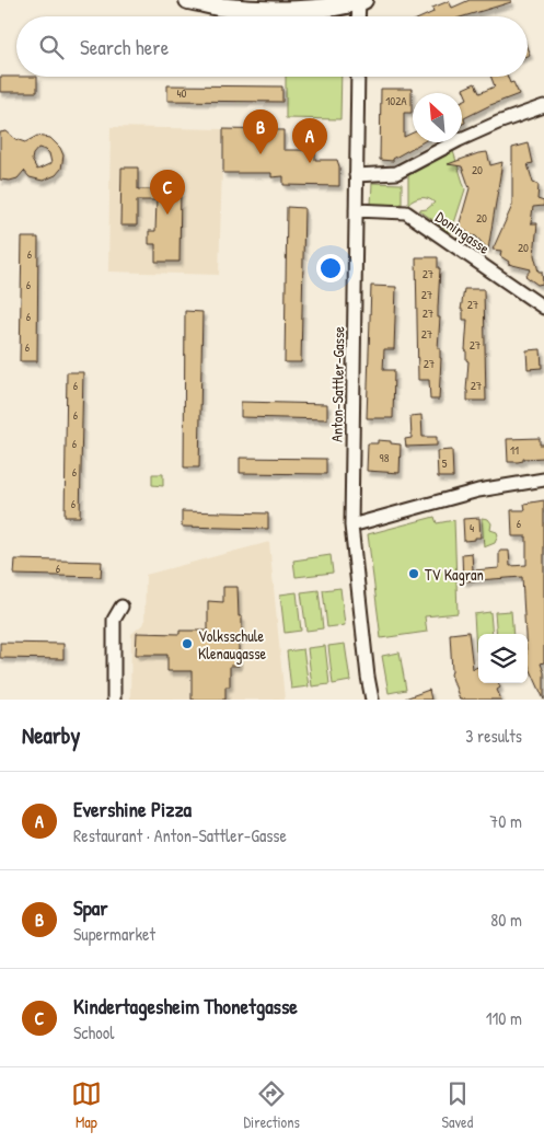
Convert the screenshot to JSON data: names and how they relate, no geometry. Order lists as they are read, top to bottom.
{
  "streets": {
    "street": ["Doningasse", "Anton-Sattler-Gasse"]
  },
  "crossings": [
    ["Doningasse", "Anton-Sattler-Gasse"]
  ],
  "places": ["TV Kagran", "Volksschule Klenaugasse"],
  "house_numbers": [
    "40",
    "102A",
    "20",
    "20",
    "20",
    "6",
    "27",
    "6",
    "27",
    "27",
    "27",
    "6",
    "27",
    "27",
    "6",
    "27",
    "6",
    "27",
    "6",
    "6",
    "11",
    "98",
    "5",
    "6",
    "6",
    "6",
    "4",
    "6"
  ],
  "north": "top left",
  "page": {
    "search": "Search here",
    "pins": ["B", "A", "C"],
    "heading": ["Nearby", "3 results"],
    "list": [
      {
        "mark": "A",
        "name": "Evershine Pizza",
        "note": "Restaurant · Anton-Sattler-Gasse",
        "value": "70 m"
      },
      {
        "mark": "B",
        "name": "Spar",
        "note": "Supermarket",
        "value": "80 m"
      },
      {
        "mark": "C",
        "name": "Kindertagesheim Thonetgasse",
        "note": "School",
        "value": "110 m"
      }
    ],
    "nav": ["Map", "Directions", "Saved"]
  }
}
